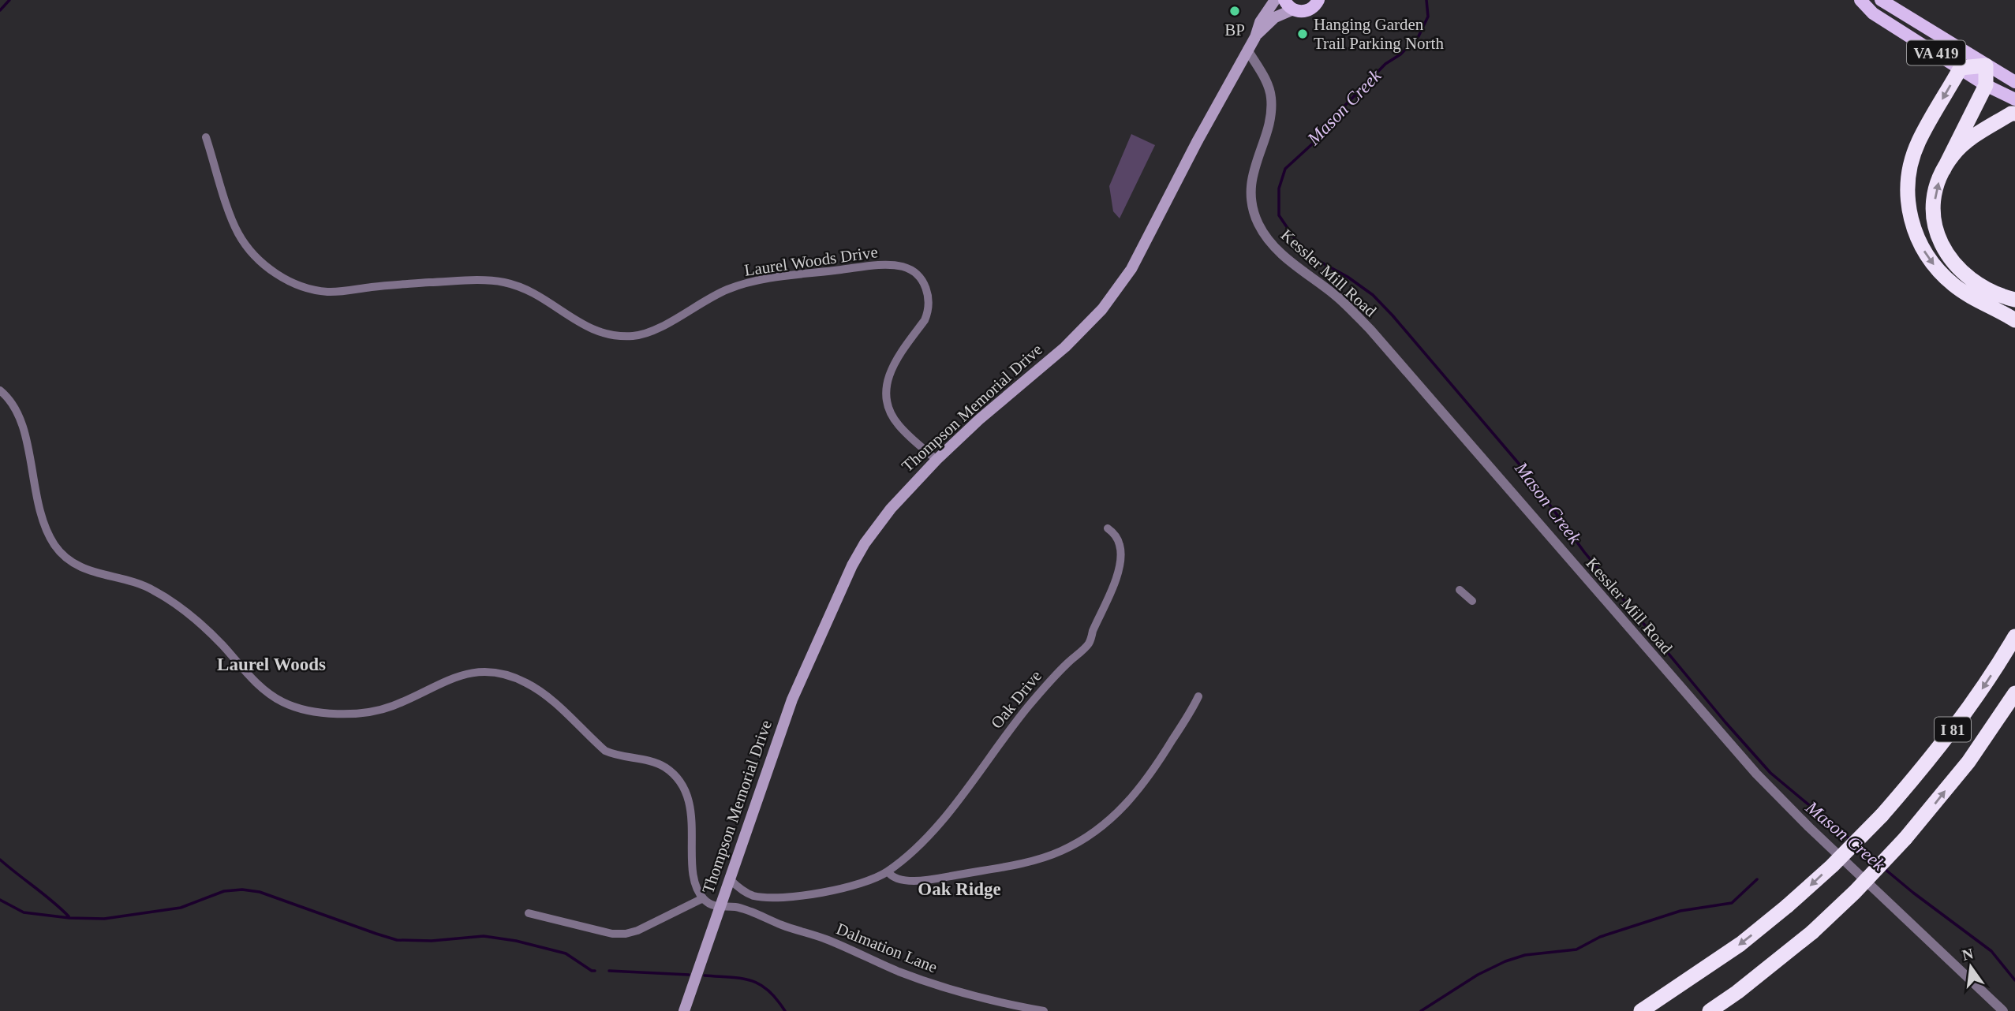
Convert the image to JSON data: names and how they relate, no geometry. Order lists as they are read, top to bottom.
{
  "streets": {
    "highway": ["I 81"],
    "main road": ["VA 419", "Thompson Memorial Drive"],
    "street": [
      "Laurel Woods Drive",
      "Kessler Mill Road",
      "Oak Drive",
      "Dalmation Lane"
    ]
  },
  "crossings": [
    ["Laurel Woods Drive", "Thompson Memorial Drive"],
    ["Kessler Mill Road", "Thompson Memorial Drive"],
    ["Thompson Memorial Drive", "Oak Drive"],
    ["Thompson Memorial Drive", "Dalmation Lane"]
  ],
  "districts": ["Laurel Woods", "Oak Ridge"],
  "water": ["Mason Creek"],
  "places": ["BP", "Hanging Garden Trail Parking North"],
  "north": "top"
}
